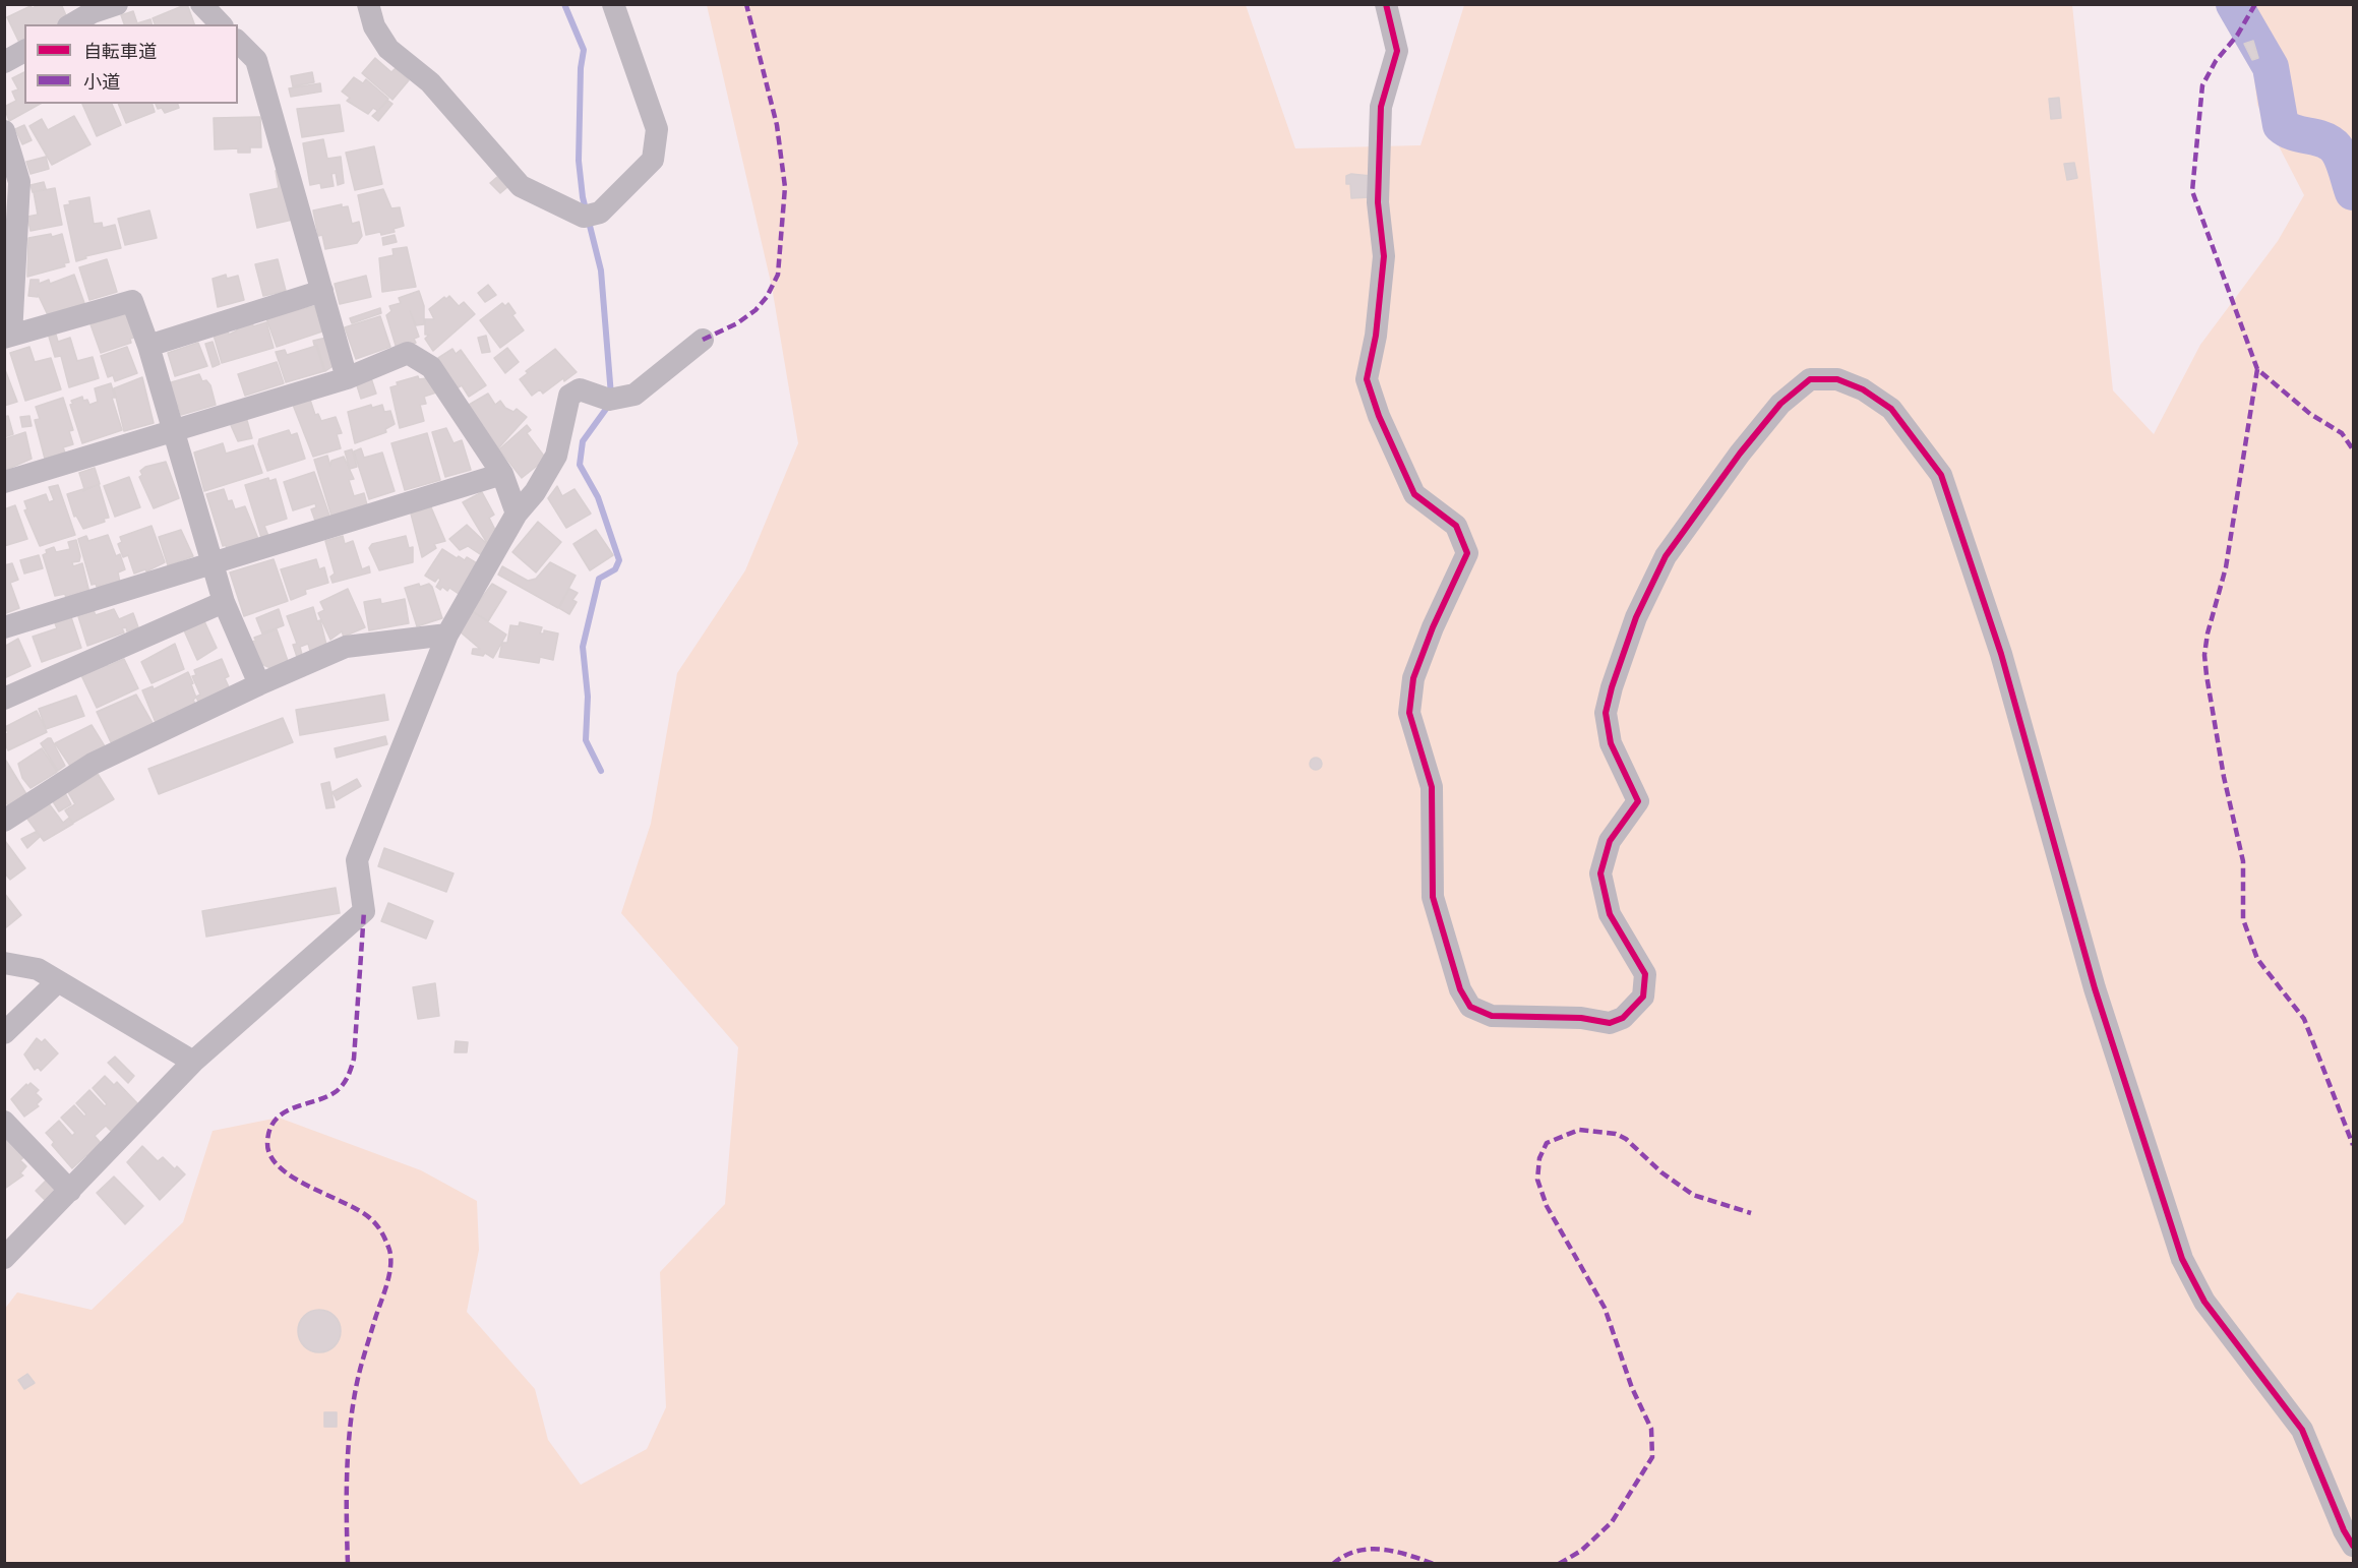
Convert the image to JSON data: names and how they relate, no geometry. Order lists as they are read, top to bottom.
{
  "legend": ["自転車道", "小道"]
}
